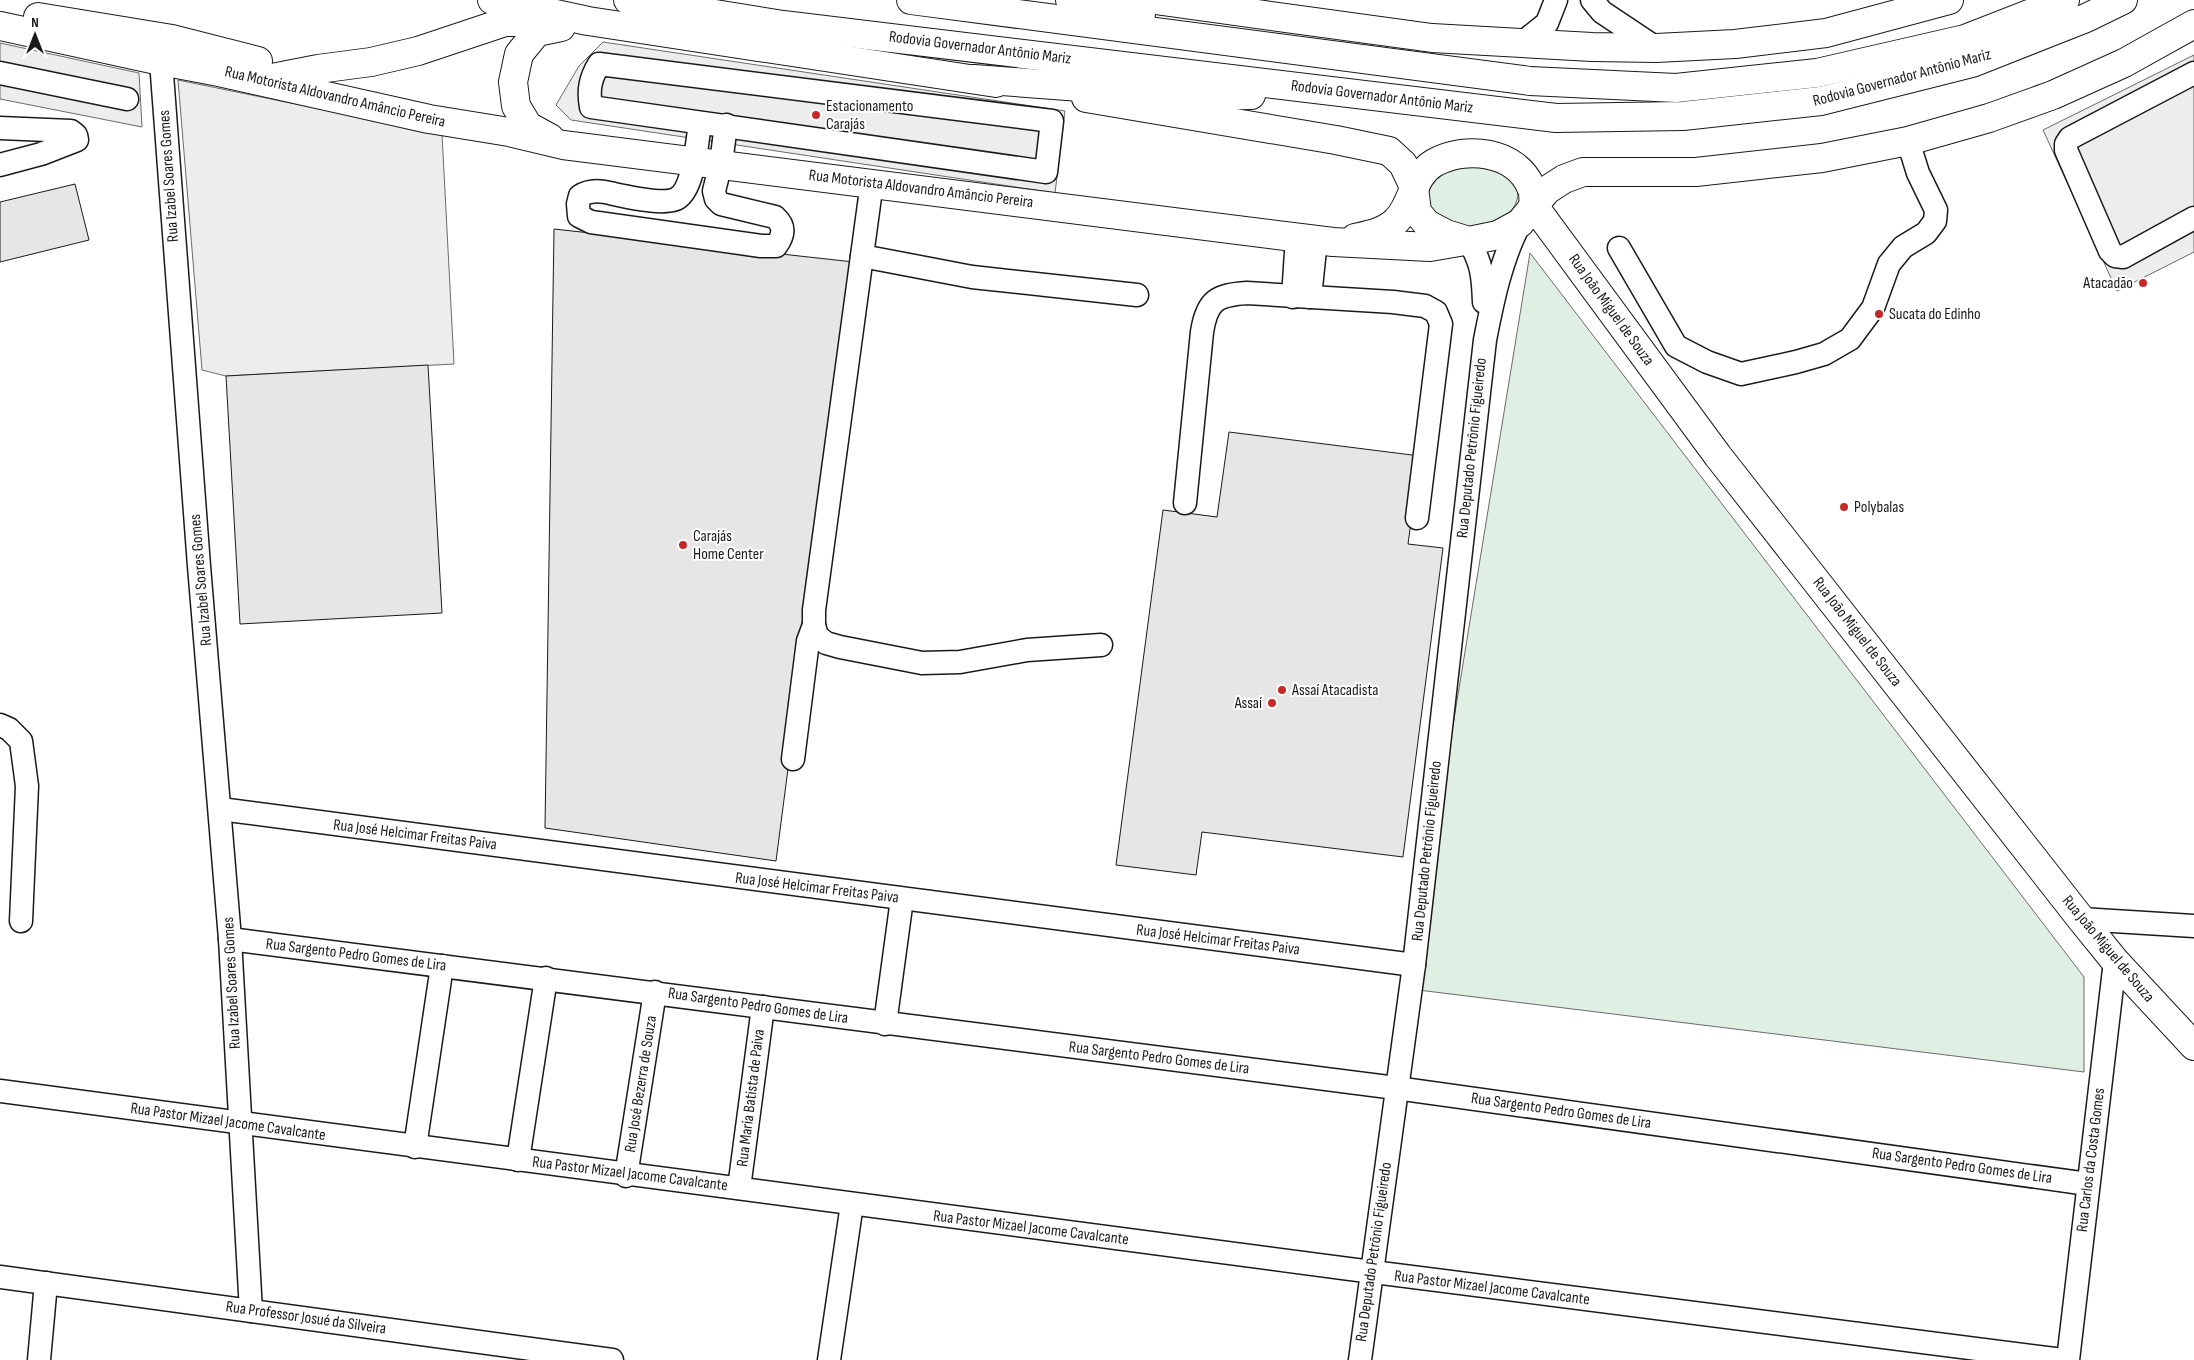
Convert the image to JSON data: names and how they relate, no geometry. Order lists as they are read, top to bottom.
{
  "streets": {
    "main road": ["Rodovia Governador Antônio Mariz", "Rua Motorista Aldovandro Amâncio Pereira", "Rua João Miguel de Souza"],
    "street": [
      "Rua Izabel Soares Gomes",
      "Rua Deputado Petrônio Figueiredo",
      "Rua José Helcimar Freitas Paiva",
      "Rua Sargento Pedro Gomes de Lira",
      "Rua José Bezerra de Souza",
      "Rua Maria Batista de Paiva",
      "Rua Pastor Mizael Jacome Cavalcante",
      "Rua Carlos da Costa Gomes",
      "Rua Professor Josué da Silveira"
    ]
  },
  "crossings": [
    ["Rua Motorista Aldovandro Amâncio Pereira", "Rua Izabel Soares Gomes"],
    ["Rua Motorista Aldovandro Amâncio Pereira", "Rua João Miguel de Souza"],
    ["Rua Motorista Aldovandro Amâncio Pereira", "Rua Deputado Petrônio Figueiredo"],
    ["Rua Izabel Soares Gomes", "Rua José Helcimar Freitas Paiva"],
    ["Rua Izabel Soares Gomes", "Rua Sargento Pedro Gomes de Lira"],
    ["Rua Izabel Soares Gomes", "Rua Pastor Mizael Jacome Cavalcante"],
    ["Rua Izabel Soares Gomes", "Rua Professor Josué da Silveira"],
    ["Rua João Miguel de Souza", "Rua Deputado Petrônio Figueiredo"],
    ["Rua João Miguel de Souza", "Rua Carlos da Costa Gomes"],
    ["Rua Deputado Petrônio Figueiredo", "Rua José Helcimar Freitas Paiva"],
    ["Rua Deputado Petrônio Figueiredo", "Rua Sargento Pedro Gomes de Lira"],
    ["Rua Deputado Petrônio Figueiredo", "Rua Pastor Mizael Jacome Cavalcante"],
    ["Rua Sargento Pedro Gomes de Lira", "Rua José Bezerra de Souza"],
    ["Rua Sargento Pedro Gomes de Lira", "Rua Maria Batista de Paiva"],
    ["Rua Sargento Pedro Gomes de Lira", "Rua Carlos da Costa Gomes"],
    ["Rua José Bezerra de Souza", "Rua Pastor Mizael Jacome Cavalcante"],
    ["Rua Maria Batista de Paiva", "Rua Pastor Mizael Jacome Cavalcante"]
  ],
  "places": [
    "Estacionamento Carajás",
    "Atacadão",
    "Sucata do Edinho",
    "Polybalas",
    "Carajás Home Center",
    "Assaí Atacadista",
    "Assaí"
  ],
  "north": "top"
}
